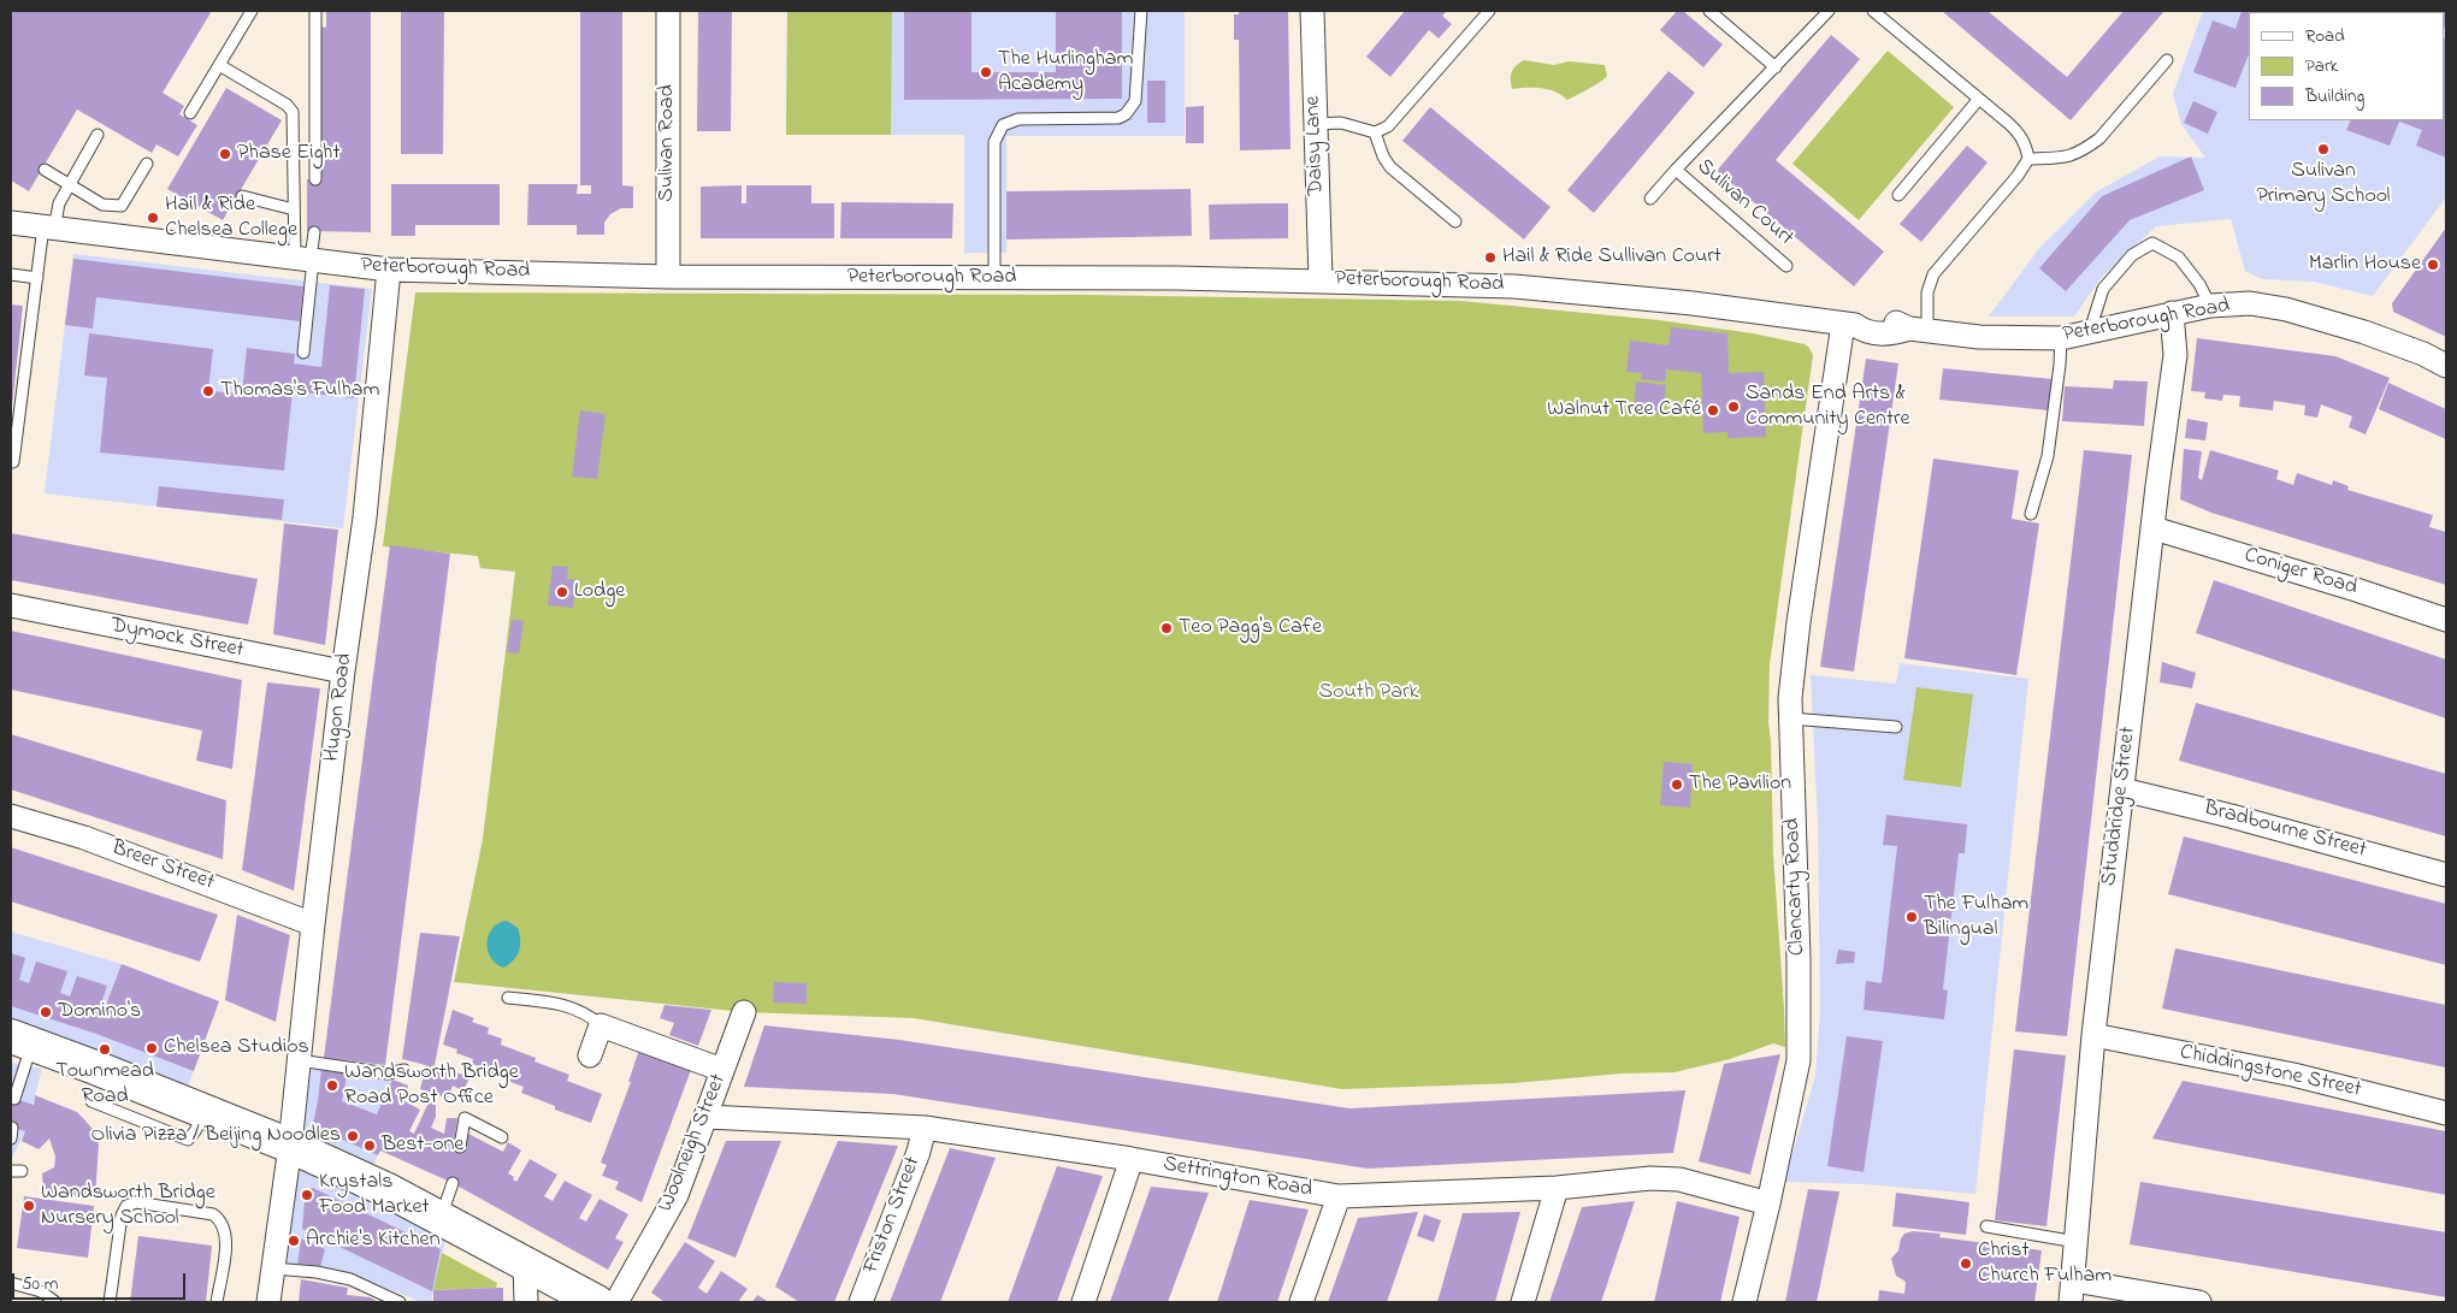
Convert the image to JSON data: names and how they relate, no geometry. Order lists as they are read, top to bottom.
{
  "streets": {
    "street": [
      "Sulivan Road",
      "Daisy Lane",
      "Peterborough Road",
      "Coniger Road",
      "Dymock Street",
      "Hugon Road",
      "Studdridge Street",
      "Bradbourne Street",
      "Breer Street",
      "Clancarty Road",
      "Chiddingstone Street",
      "Woolneigh Street",
      "Settrington Road",
      "Friston Street"
    ],
    "lane": ["Sulivan Court"]
  },
  "crossings": [
    ["Sulivan Road", "Peterborough Road"],
    ["Daisy Lane", "Peterborough Road"],
    ["Peterborough Road", "Hugon Road"],
    ["Peterborough Road", "Studdridge Street"],
    ["Peterborough Road", "Clancarty Road"],
    ["Coniger Road", "Studdridge Street"],
    ["Dymock Street", "Hugon Road"],
    ["Hugon Road", "Breer Street"],
    ["Studdridge Street", "Bradbourne Street"],
    ["Studdridge Street", "Chiddingstone Street"],
    ["Clancarty Road", "Settrington Road"],
    ["Woolneigh Street", "Settrington Road"],
    ["Settrington Road", "Friston Street"]
  ],
  "parks": ["South Park"],
  "places": [
    "The Hurlingham Academy",
    "Sulivan Primary School",
    "Phase Eight",
    "Hail & Ride Chelsea College",
    "Hail & Ride Sullivan Court",
    "Marlin House",
    "Thomas's Fulham",
    "Sands End Arts & Community Centre",
    "Walnut Tree Café",
    "Lodge",
    "Teo Pagg's Cafe",
    "The Pavilion",
    "The Fulham Bilingual",
    "Domino's",
    "Chelsea Studios",
    "Townmead Road",
    "Wandsworth Bridge Road Post Office",
    "Olivia Pizza / Beijing Noodles",
    "Best-one",
    "Krystals Food Market",
    "Wandsworth Bridge Nursery School",
    "Archie's Kitchen",
    "Christ Church Fulham"
  ],
  "legend": ["Road", "Park", "Building"],
  "scale_bar": "50 m"
}
